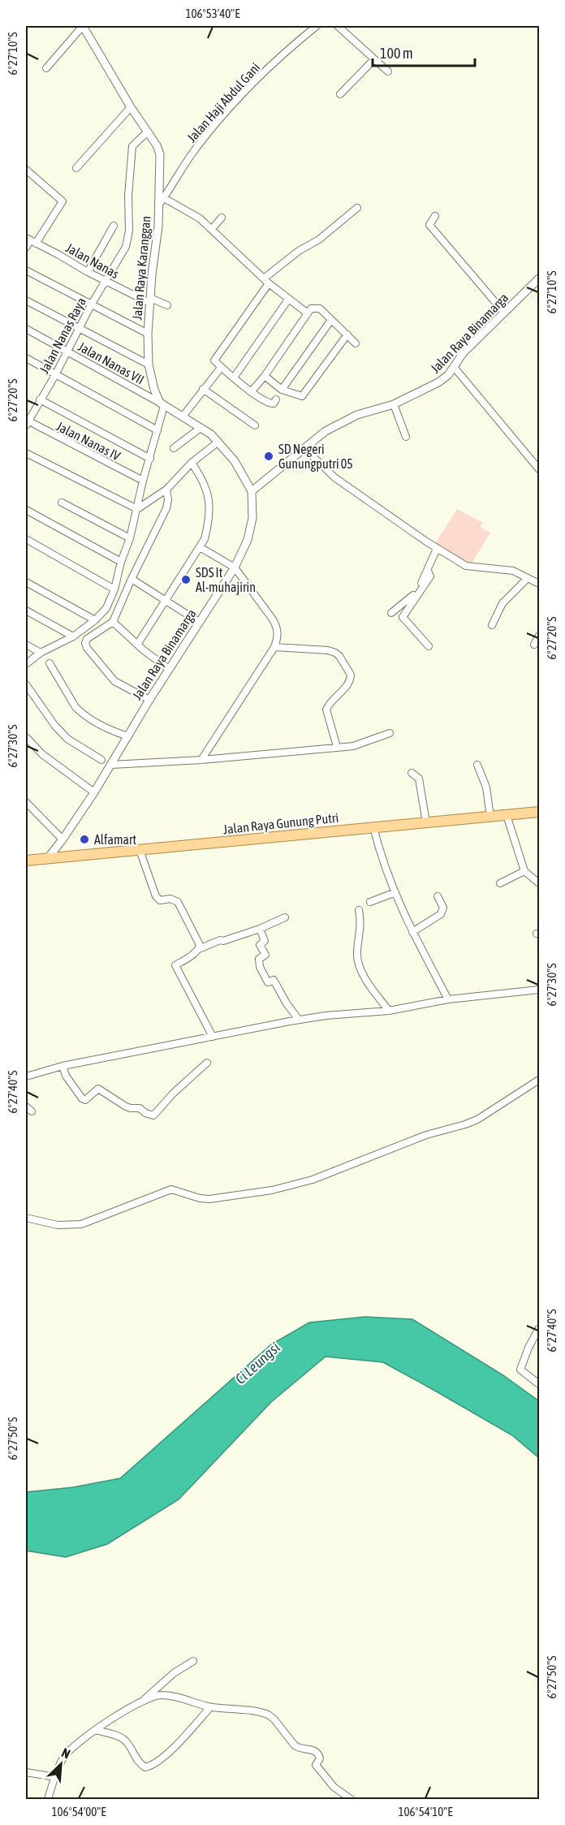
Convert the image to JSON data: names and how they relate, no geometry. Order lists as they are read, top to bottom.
{
  "streets": {
    "main road": ["Jalan Raya Gunung Putri"],
    "street": [
      "Jalan Haji Abdul Gani",
      "Jalan Nanas",
      "Jalan Raya Karanggan",
      "Jalan Raya Binamarga",
      "Jalan Nanas Raya",
      "Jalan Nanas VII",
      "Jalan Nanas IV"
    ]
  },
  "crossings": [
    ["Jalan Haji Abdul Gani", "Jalan Raya Karanggan"],
    ["Jalan Nanas", "Jalan Raya Karanggan"],
    ["Jalan Nanas", "Jalan Nanas Raya"],
    ["Jalan Raya Karanggan", "Jalan Nanas Raya"],
    ["Jalan Raya Karanggan", "Jalan Nanas VII"],
    ["Jalan Raya Binamarga", "Jalan Raya Gunung Putri"],
    ["Jalan Nanas Raya", "Jalan Nanas VII"],
    ["Jalan Nanas Raya", "Jalan Nanas IV"]
  ],
  "water": ["Ci Leungsi"],
  "places": ["SD Negeri Gunungputri 05", "SDS It Al-muhajirin", "Alfamart"],
  "scale_bar": "100 m",
  "north": "top right",
  "coordinates": [
    "106°53'40\"E",
    "6°27'10\"S",
    "6°27'20\"S",
    "6°27'30\"S",
    "6°27'40\"S",
    "6°27'50\"S",
    "106°54'00\"E",
    "106°54'10\"E"
  ]
}
